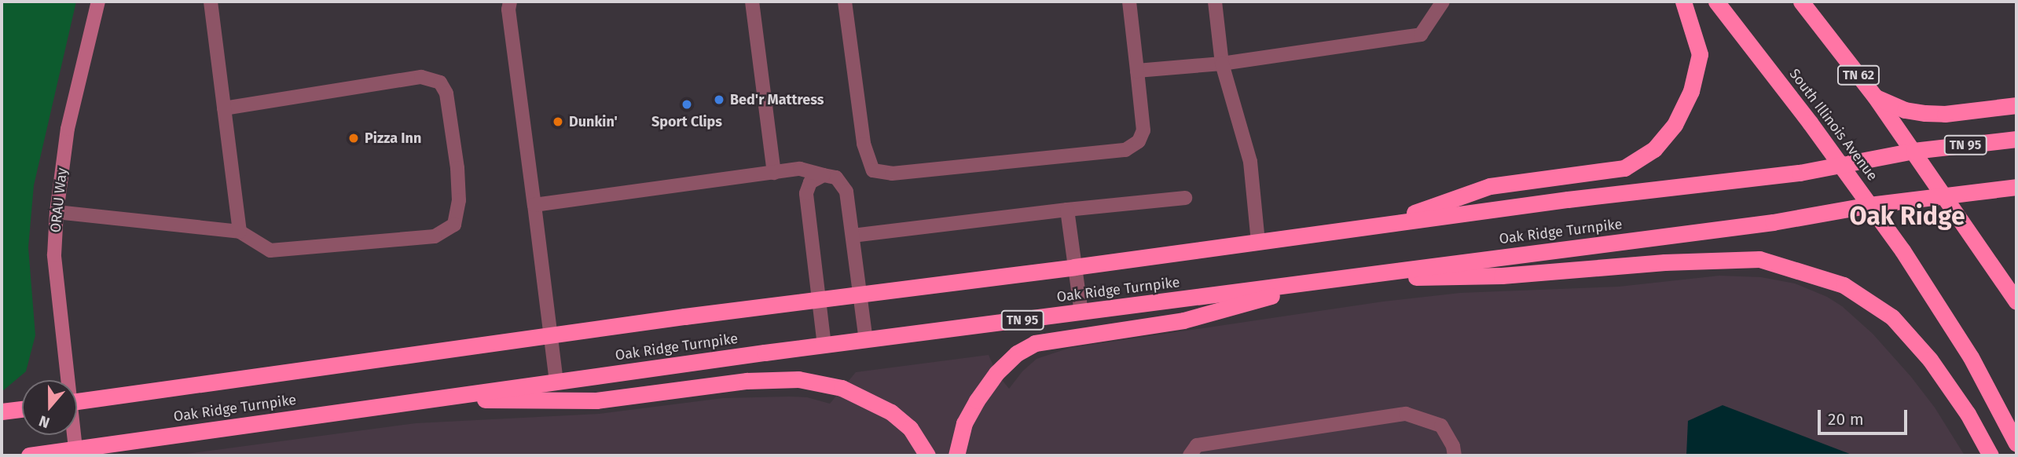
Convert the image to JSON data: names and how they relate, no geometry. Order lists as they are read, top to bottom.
{
  "streets": {
    "highway": [
      "TN 62",
      "South Illinois Avenue",
      "TN 95",
      "Oak Ridge Turnpike"
    ],
    "street": ["ORAU Way"]
  },
  "crossings": [
    ["TN 62", "Oak Ridge Turnpike"],
    ["South Illinois Avenue", "Oak Ridge Turnpike"],
    ["ORAU Way", "Oak Ridge Turnpike"]
  ],
  "districts": ["Oak Ridge"],
  "places": [
    "Bed'r Mattress",
    "Sport Clips",
    "Dunkin'",
    "Pizza Inn"
  ],
  "scale_bar": "20 m",
  "north": "bottom"
}
